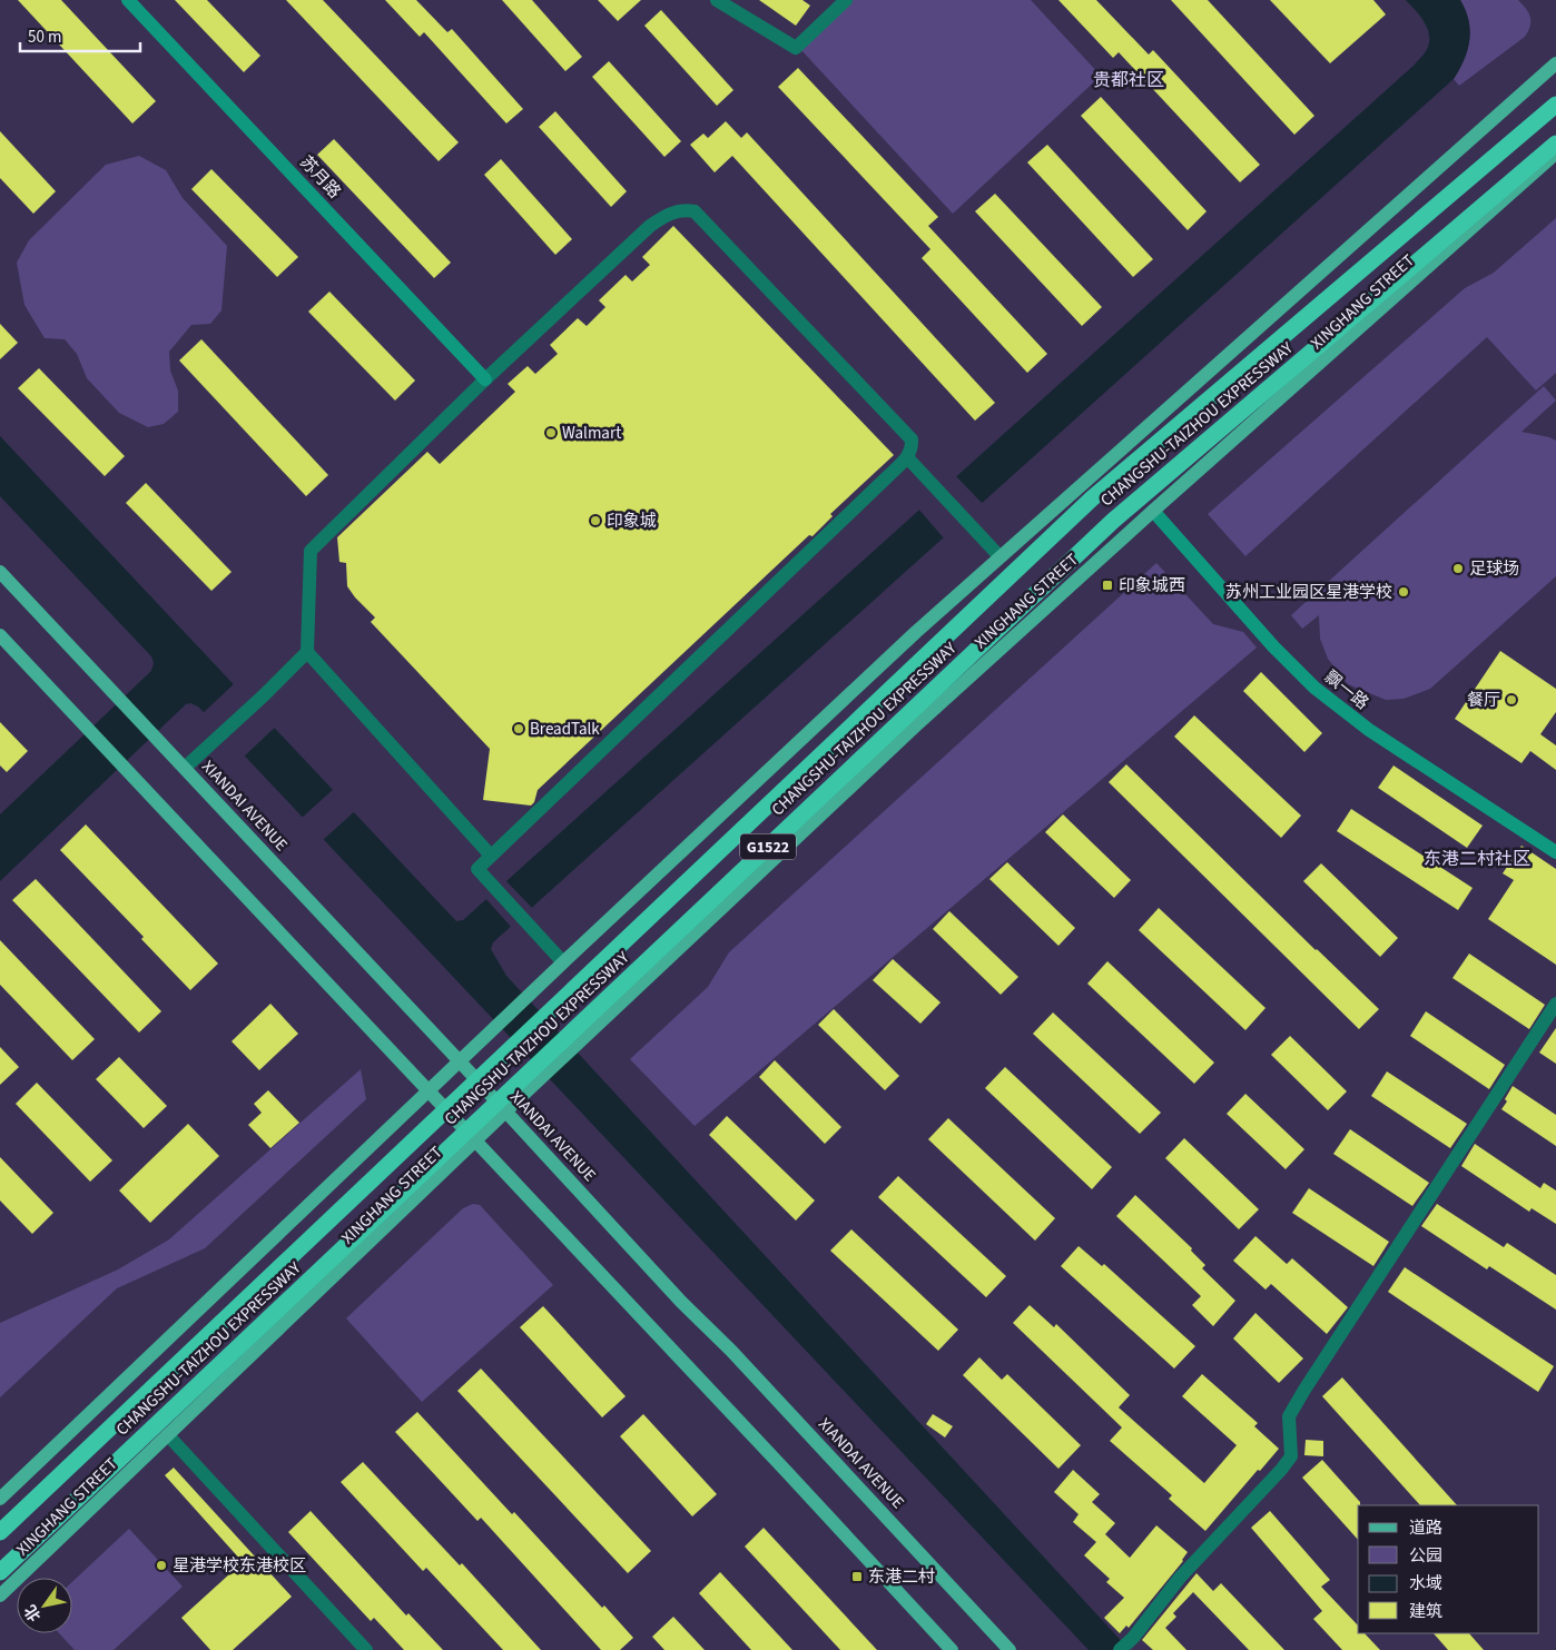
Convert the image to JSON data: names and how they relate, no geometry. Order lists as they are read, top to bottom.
{
  "streets": {
    "highway": ["CHANGSHU-TAIZHOU EXPRESSWAY", "G1522"],
    "main road": ["XINGHANG STREET", "XIANDAI AVENUE"],
    "street": ["苏月路", "飘一路"]
  },
  "crossings": [
    ["XINGHANG STREET", "飘一路"],
    ["XINGHANG STREET", "XIANDAI AVENUE"]
  ],
  "districts": ["贵都社区", "东港二村社区"],
  "places": {
    "other": [
      "Walmart",
      "印象城",
      "足球场",
      "苏州工业园区星港学校",
      "餐厅",
      "BreadTalk",
      "星港学校东港校区"
    ],
    "transit": ["印象城西", "东港二村"]
  },
  "legend": [
    "道路",
    "公园",
    "水域",
    "建筑"
  ],
  "scale_bar": "50 m",
  "north": "bottom left"
}
